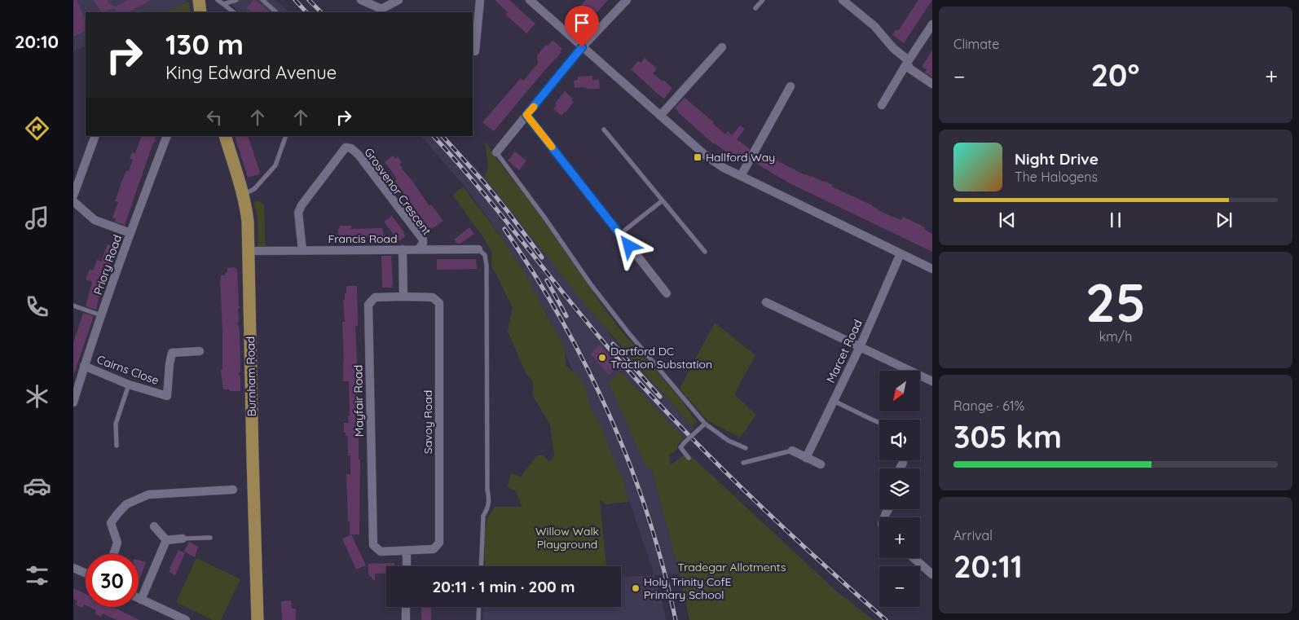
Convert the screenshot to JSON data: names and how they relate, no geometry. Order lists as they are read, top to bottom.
{
  "streets": {
    "main road": ["Burnham Road"],
    "street": [
      "Grosvenor Crescent",
      "Francis Road",
      "Priory Road",
      "Marcet Road",
      "Cairns Close",
      "Mayfair Road",
      "Savoy Road"
    ]
  },
  "crossings": [
    ["Grosvenor Crescent", "Francis Road"],
    ["Francis Road", "Burnham Road"],
    ["Priory Road", "Cairns Close"],
    ["Mayfair Road", "Savoy Road"]
  ],
  "parks": ["Willow Walk Playground", "Tradegar Allotments"],
  "places": {
    "transit": ["Hallford Way"],
    "other": ["Dartford DC Traction Substation", "Holy Trinity CofE Primary School"]
  },
  "north": "bottom left",
  "page": {
    "tabs": "20:10",
    "tile": [
      "Climate",
      ["25", "km/h"],
      ["Range · 61%", "305 km"],
      ["Arrival", "20:11"]
    ],
    "turn": ["130 m", "King Edward Avenue"],
    "heat": ["−", "20°", "+"],
    "song": ["Night Drive", "The Halogens"],
    "map_buttons": ["+", "−"],
    "limit": "30",
    "trip": "20:11 · 1 min · 200 m"
  }
}
